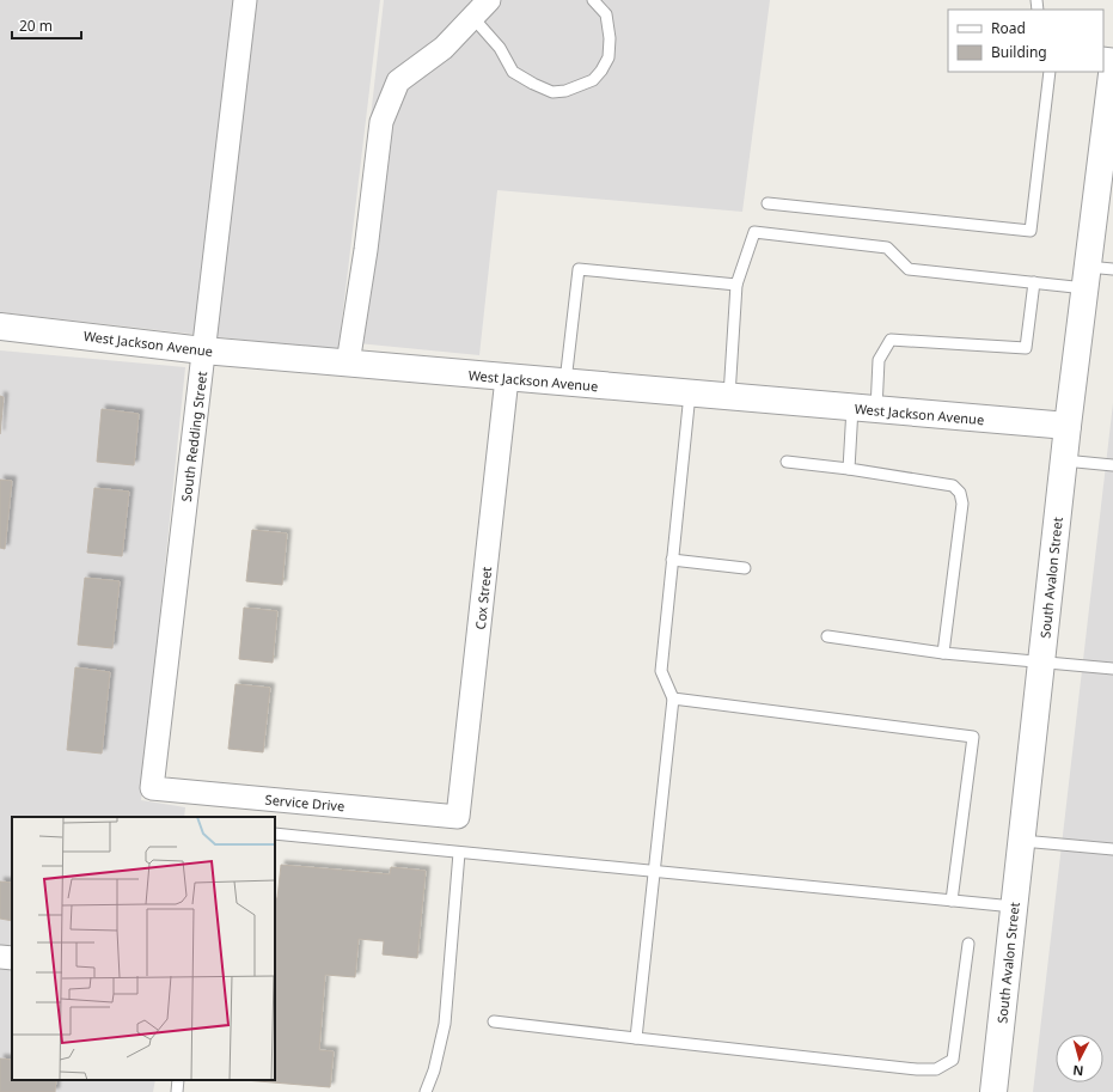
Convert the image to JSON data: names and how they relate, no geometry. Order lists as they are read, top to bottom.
{
  "streets": {
    "street": [
      "West Jackson Avenue",
      "South Redding Street",
      "South Avalon Street",
      "Cox Street",
      "Service Drive"
    ]
  },
  "crossings": [
    ["West Jackson Avenue", "South Redding Street"],
    ["West Jackson Avenue", "South Avalon Street"],
    ["West Jackson Avenue", "Cox Street"],
    ["South Redding Street", "Service Drive"],
    ["Cox Street", "Service Drive"]
  ],
  "legend": ["Road", "Building"],
  "scale_bar": "20 m",
  "north": "bottom"
}
